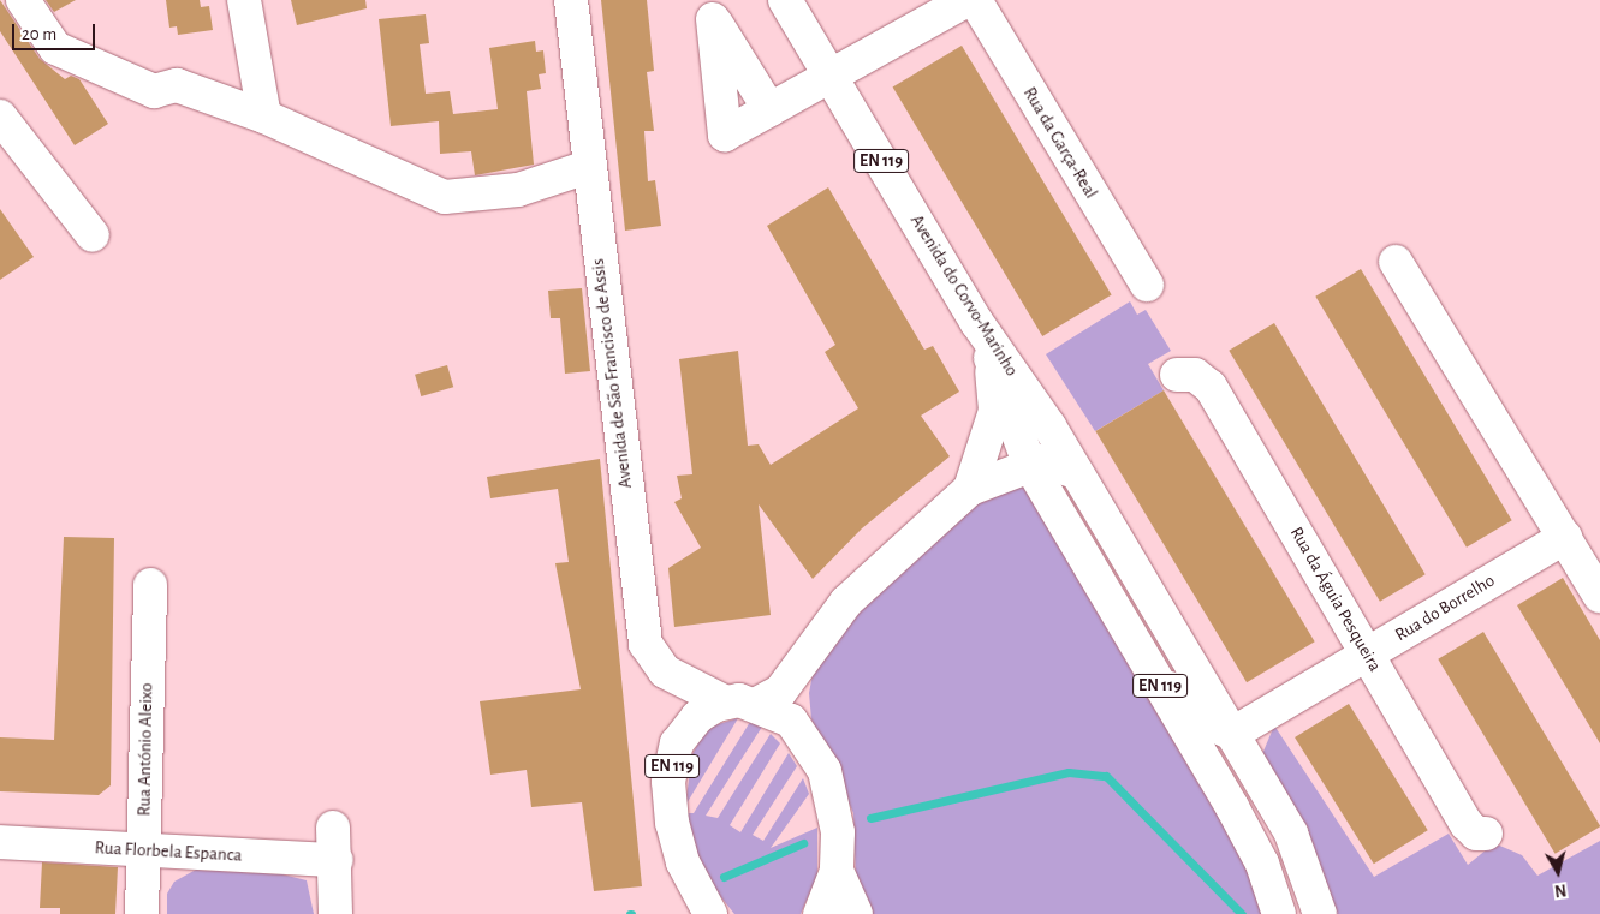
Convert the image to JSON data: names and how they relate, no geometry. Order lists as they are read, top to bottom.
{
  "streets": {
    "street": [
      "Rua da Garça-Real",
      "EN 119",
      "Avenida do Corvo-Marinho",
      "Avenida de São Francisco de Assis",
      "Rua da Águia Pesqueira",
      "Rua do Borrelho",
      "Rua António Aleixo",
      "Rua Florbela Espanca"
    ]
  },
  "crossings": [
    ["EN 119", "Avenida do Corvo-Marinho"],
    ["EN 119", "Avenida de São Francisco de Assis"],
    ["EN 119", "Rua do Borrelho"],
    ["Avenida do Corvo-Marinho", "Rua do Borrelho"],
    ["Rua da Águia Pesqueira", "Rua do Borrelho"],
    ["Rua António Aleixo", "Rua Florbela Espanca"]
  ],
  "scale_bar": "20 m",
  "north": "bottom"
}
